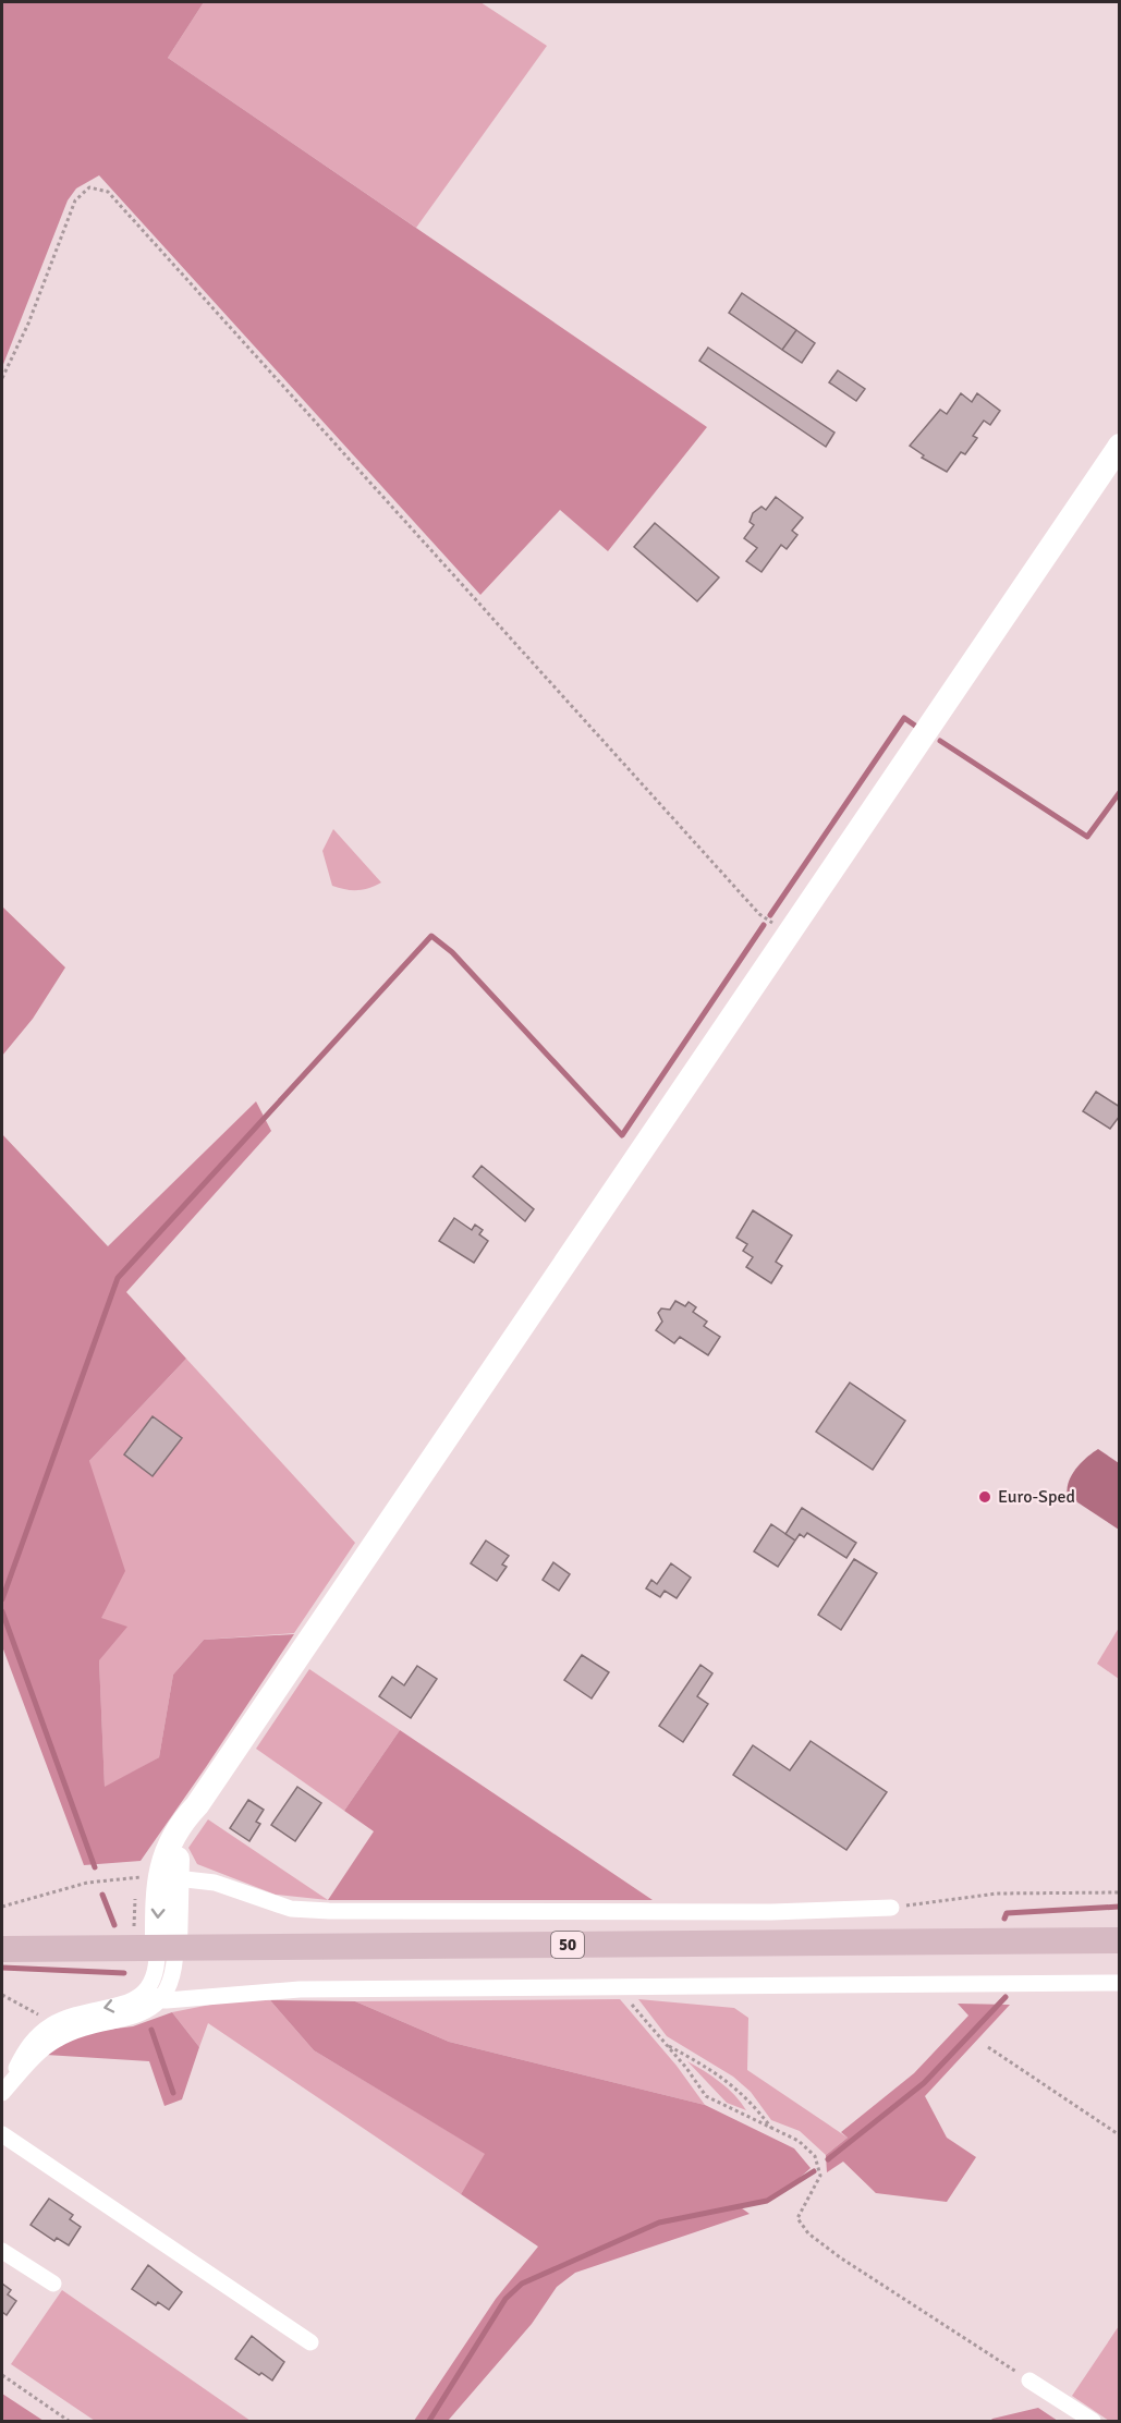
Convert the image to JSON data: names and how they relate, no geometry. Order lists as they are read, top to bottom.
{
  "streets": {
    "main road": ["50"]
  },
  "places": ["Euro-Sped"]
}
